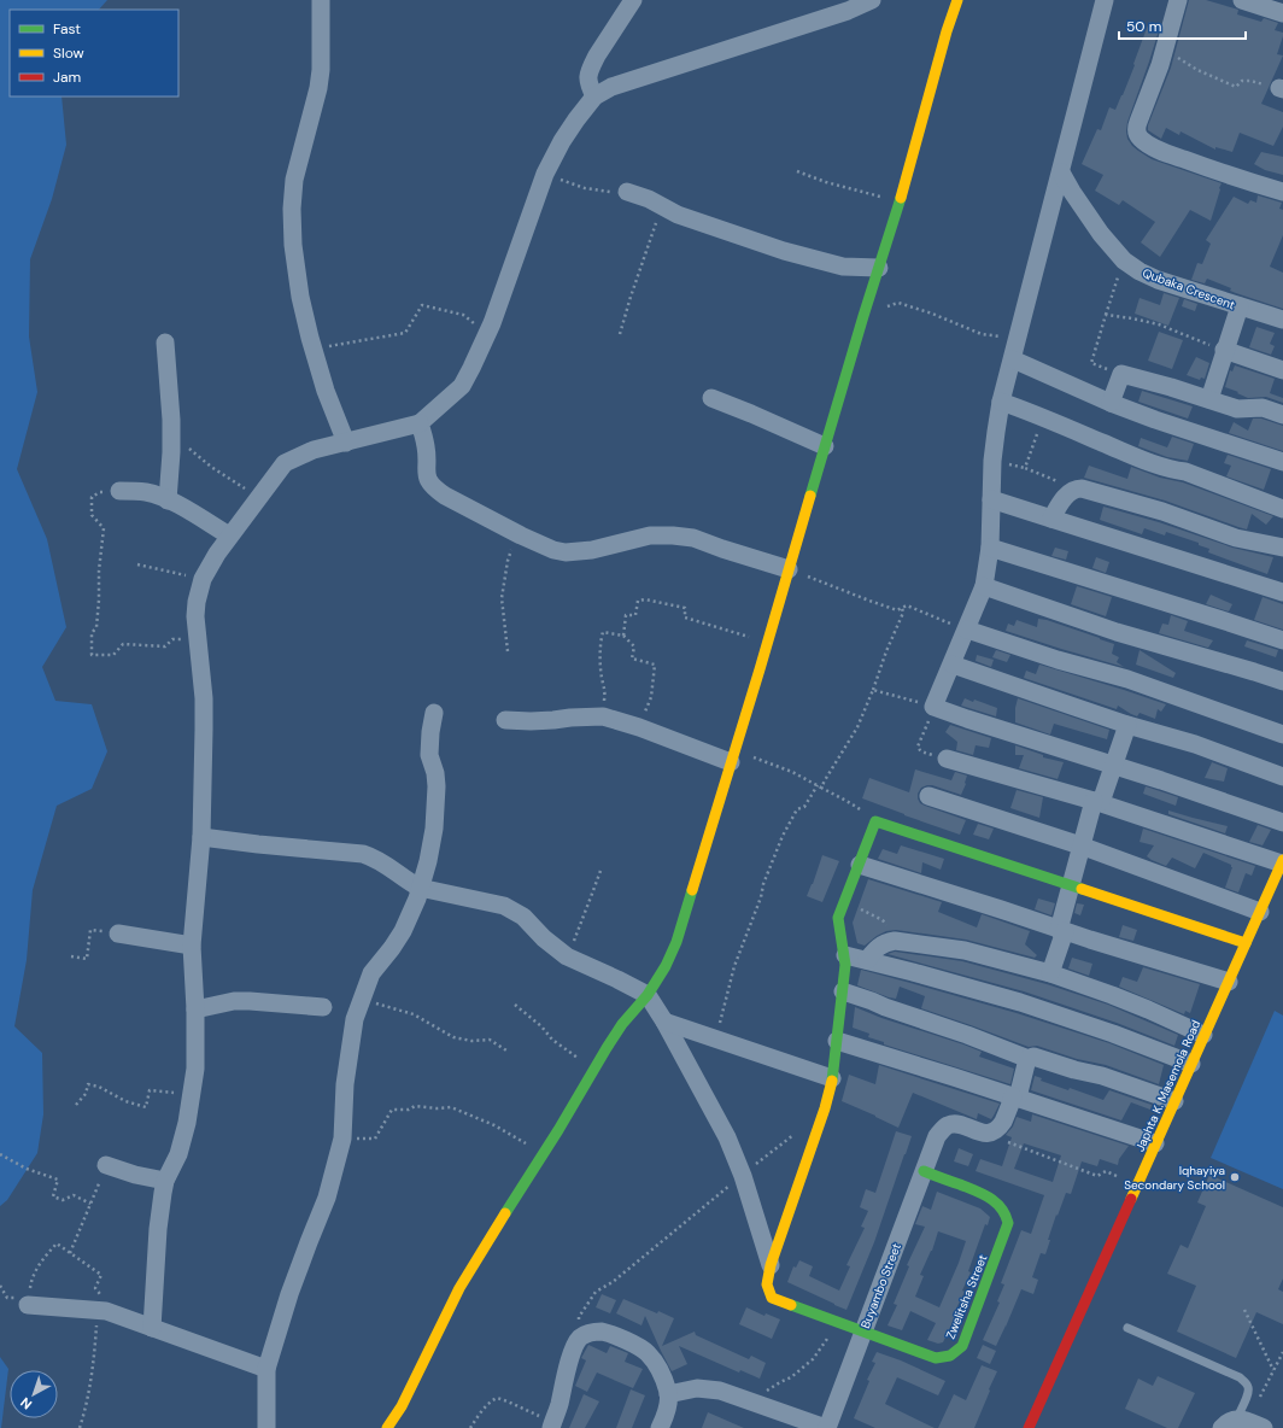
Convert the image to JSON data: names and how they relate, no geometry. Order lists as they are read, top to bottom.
{
  "streets": {
    "street": [
      "Qubaka Crescent",
      "Japhta K. Masemola Road",
      "Buyambo Street",
      "Zwelitsha Street"
    ]
  },
  "crossings": [
    ["Buyambo Street", "Zwelitsha Street"]
  ],
  "places": ["Iqhayiya Secondary School"],
  "legend": ["Fast", "Slow", "Jam"],
  "scale_bar": "50 m",
  "north": "bottom left"
}
